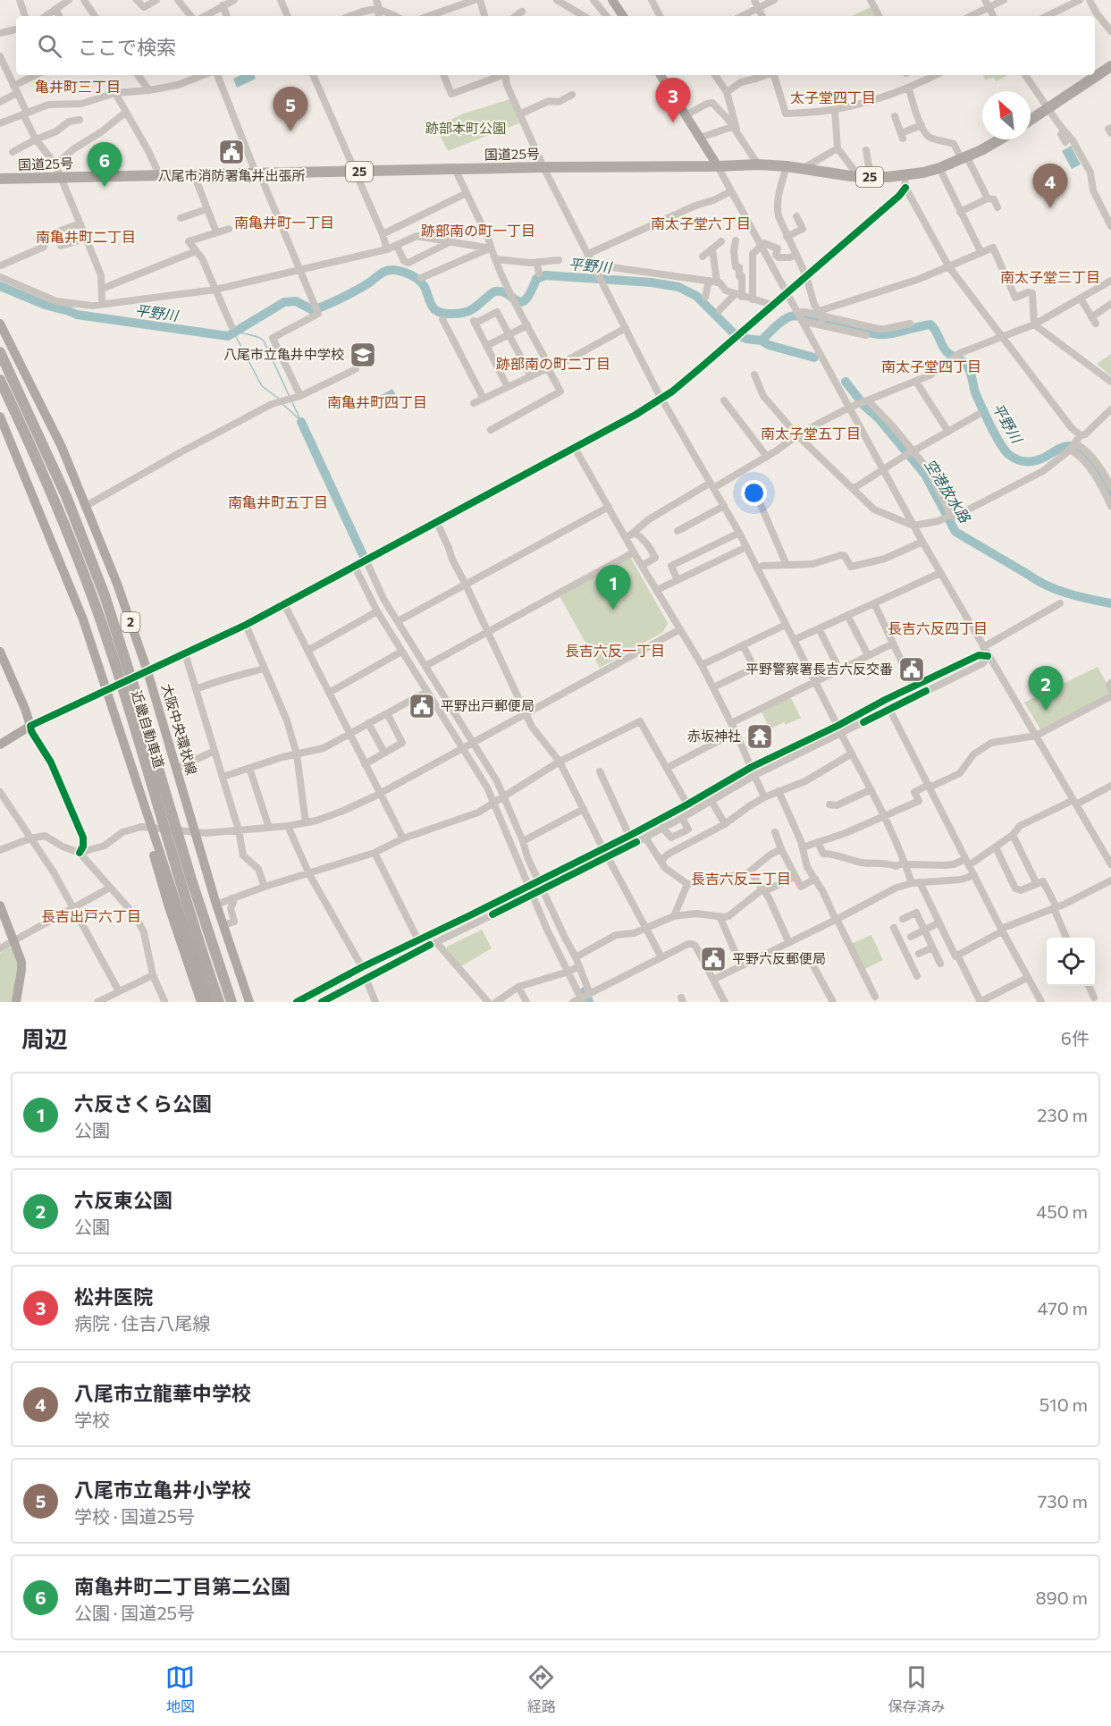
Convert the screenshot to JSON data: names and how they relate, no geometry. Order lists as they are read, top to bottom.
{
  "streets": {
    "highway": ["国道25号", "25", "近畿自動車道"],
    "main road": ["2", "大阪中央環状線"]
  },
  "districts": [
    "亀井町三丁目",
    "太子堂四丁目",
    "南亀井町一丁目",
    "南太子堂六丁目",
    "跡部南の町一丁目",
    "南亀井町二丁目",
    "南太子堂三丁目",
    "跡部南の町二丁目",
    "南太子堂四丁目",
    "南亀井町四丁目",
    "南太子堂五丁目",
    "南亀井町五丁目",
    "長吉六反四丁目",
    "長吉六反一丁目",
    "長吉六反二丁目",
    "長吉出戸六丁目"
  ],
  "water": ["平野川", "空港放水路"],
  "parks": ["跡部本町公園"],
  "places": {
    "public building": [
      "八尾市消防署亀井出張所",
      "平野警察署長吉六反交番",
      "平野出戸郵便局",
      "平野六反郵便局"
    ],
    "school or university": ["八尾市立亀井中学校"],
    "temple": ["赤坂神社"]
  },
  "north": "top left",
  "page": {
    "search": "ここで検索",
    "pins": [
      "3",
      "5",
      "6",
      "4",
      "1",
      "2"
    ],
    "heading": ["周辺", "6件"],
    "list": [
      {
        "mark": "1",
        "name": "六反さくら公園",
        "note": "公園",
        "value": "230 m"
      },
      {
        "mark": "2",
        "name": "六反東公園",
        "note": "公園",
        "value": "450 m"
      },
      {
        "mark": "3",
        "name": "松井医院",
        "note": "病院 · 住吉八尾線",
        "value": "470 m"
      },
      {
        "mark": "4",
        "name": "八尾市立龍華中学校",
        "note": "学校",
        "value": "510 m"
      },
      {
        "mark": "5",
        "name": "八尾市立亀井小学校",
        "note": "学校 · 国道25号",
        "value": "730 m"
      },
      {
        "mark": "6",
        "name": "南亀井町二丁目第二公園",
        "note": "公園 · 国道25号",
        "value": "890 m"
      }
    ],
    "nav": ["地図", "経路", "保存済み"]
  }
}
